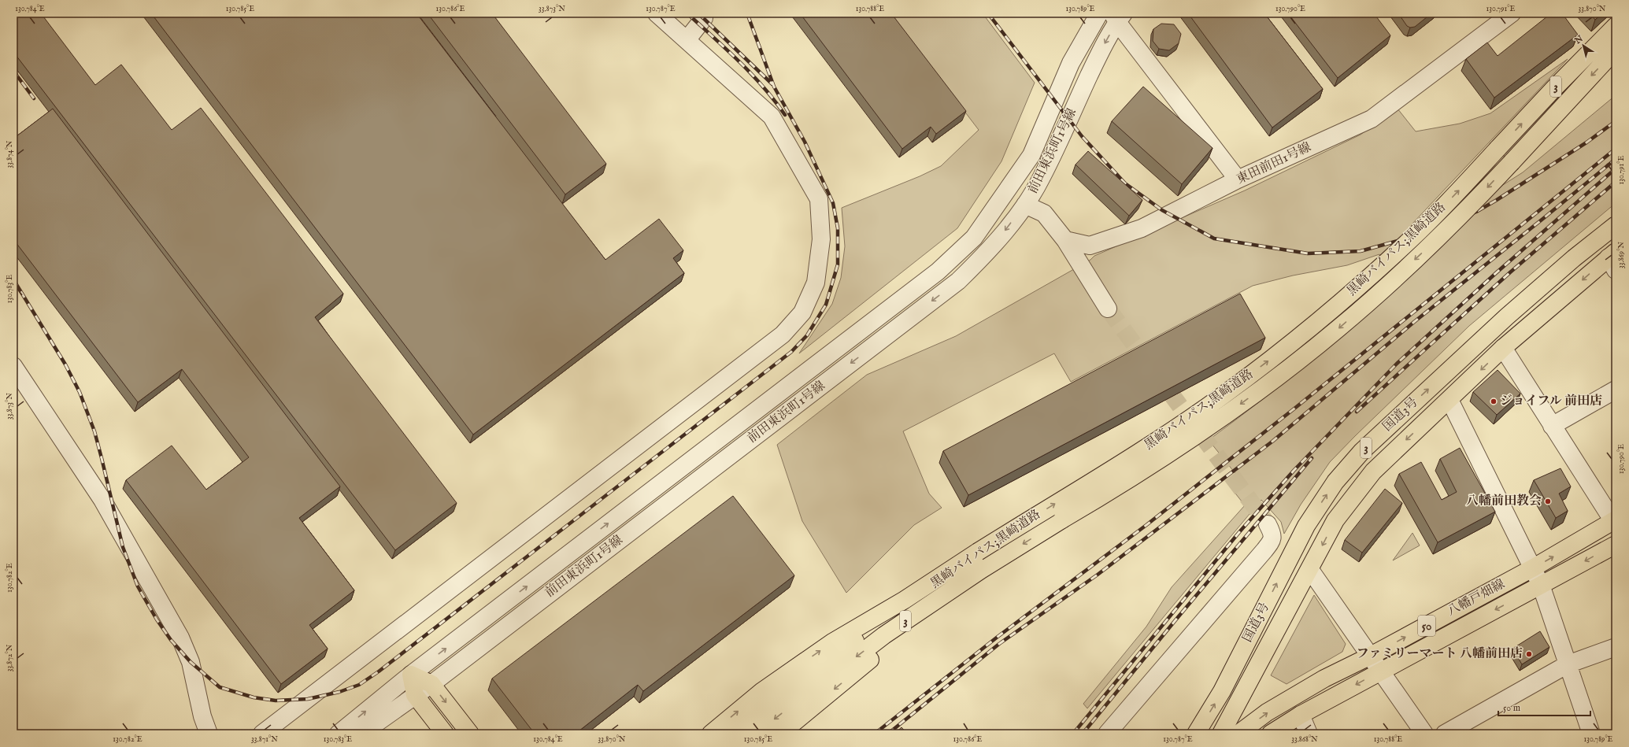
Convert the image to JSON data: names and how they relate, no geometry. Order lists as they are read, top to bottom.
{
  "streets": {
    "main road": [
      "3",
      "黒崎バイパス;黒崎道路",
      "国道3号",
      "八幡戸畑線",
      "50"
    ],
    "street": ["前田東浜町1号線", "東田前田1号線"]
  },
  "places": ["ジョイフル 前田店", "八幡前田教会", "ファミリーマート 八幡前田店"],
  "scale_bar": "50 m",
  "north": "top left",
  "coordinates": [
    "130.784°E",
    "130.785°E",
    "130.786°E",
    "33.873°N",
    "130.787°E",
    "130.788°E",
    "130.789°E",
    "130.790°E",
    "130.791°E",
    "33.870°N",
    "33.874°N",
    "33.869°N",
    "130.783°E",
    "130.782°E",
    "33.872°N",
    "33.871°N",
    "33.868°N"
  ]
}
